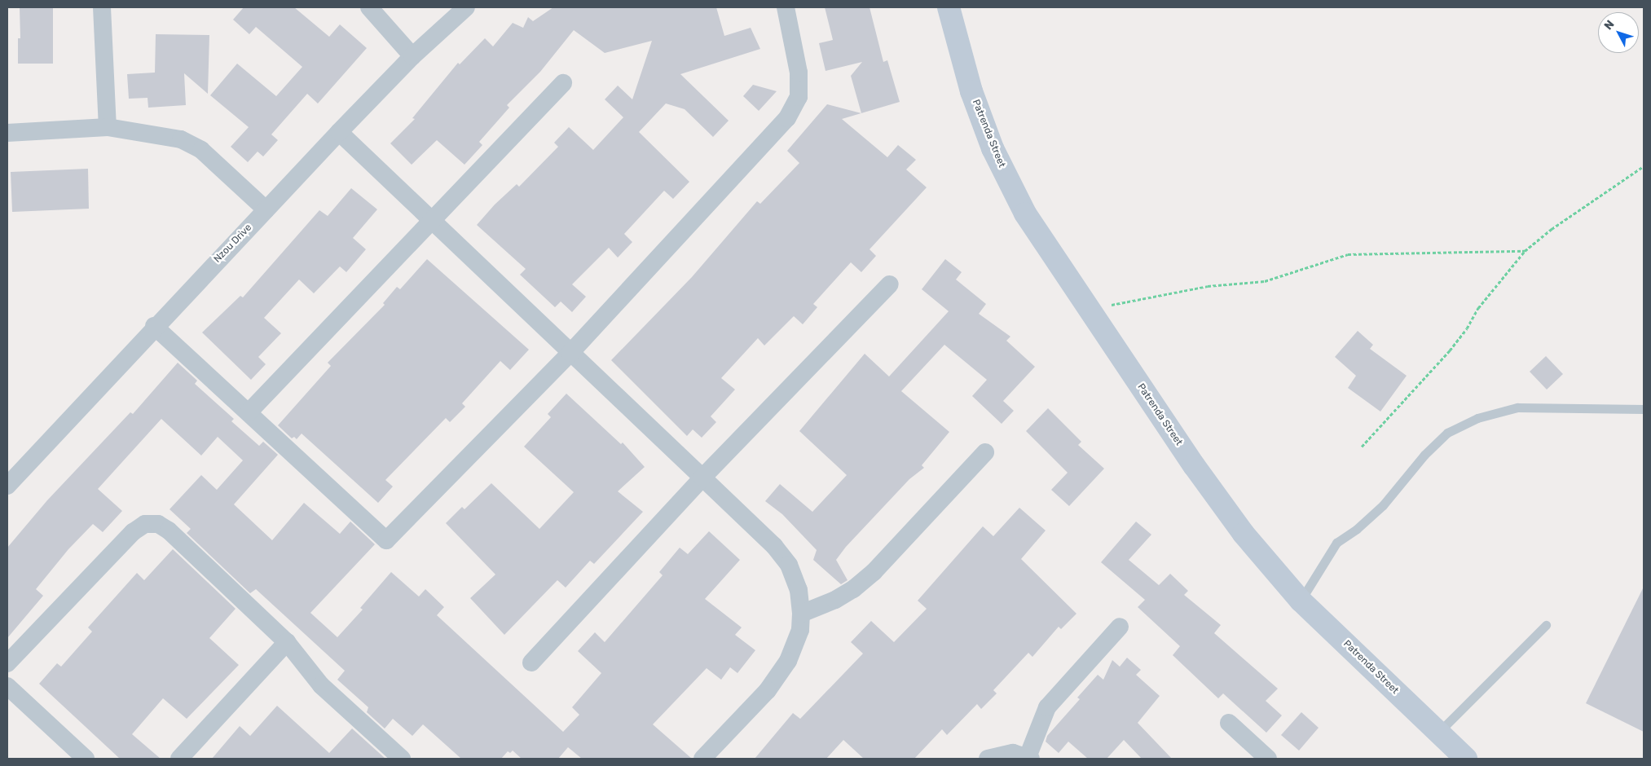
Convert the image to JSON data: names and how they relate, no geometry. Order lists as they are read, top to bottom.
{
  "streets": {
    "street": ["Patrenda Street", "Nzou Drive"]
  },
  "north": "top left"
}
